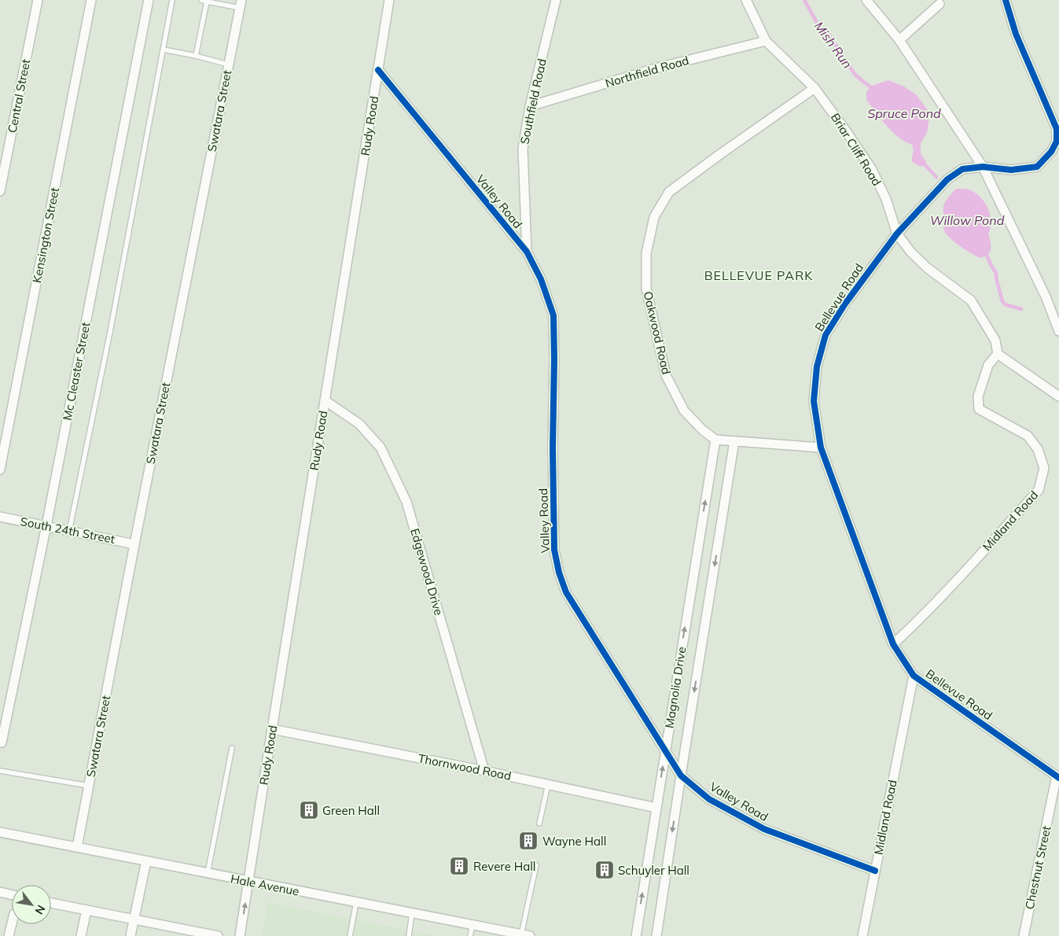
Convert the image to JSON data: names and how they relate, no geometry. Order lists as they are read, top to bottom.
{
  "streets": {
    "street": [
      "Northfield Road",
      "Central Street",
      "Southfield Road",
      "Swatara Street",
      "Rudy Road",
      "Briar Cliff Road",
      "Valley Road",
      "Kensington Street",
      "Bellevue Road",
      "Oakwood Road",
      "Mc Cleaster Street",
      "Midland Road",
      "South 24th Street",
      "Edgewood Drive",
      "Magnolia Drive",
      "Thornwood Road",
      "Chestnut Street",
      "Hale Avenue"
    ]
  },
  "crossings": [
    ["Northfield Road", "Southfield Road"],
    ["Northfield Road", "Briar Cliff Road"],
    ["Southfield Road", "Valley Road"],
    ["Swatara Street", "South 24th Street"],
    ["Swatara Street", "Hale Avenue"],
    ["Rudy Road", "Valley Road"],
    ["Rudy Road", "Edgewood Drive"],
    ["Rudy Road", "Thornwood Road"],
    ["Rudy Road", "Hale Avenue"],
    ["Briar Cliff Road", "Bellevue Road"],
    ["Briar Cliff Road", "Oakwood Road"],
    ["Briar Cliff Road", "Midland Road"],
    ["Valley Road", "Midland Road"],
    ["Valley Road", "Magnolia Drive"],
    ["Bellevue Road", "Midland Road"],
    ["Bellevue Road", "Chestnut Street"],
    ["Oakwood Road", "Magnolia Drive"],
    ["Mc Cleaster Street", "South 24th Street"],
    ["Edgewood Drive", "Thornwood Road"],
    ["Magnolia Drive", "Thornwood Road"]
  ],
  "districts": ["BELLEVUE PARK"],
  "water": ["Mish Run", "Spruce Pond", "Willow Pond"],
  "places": {
    "building": [
      "Green Hall",
      "Wayne Hall",
      "Revere Hall",
      "Schuyler Hall"
    ]
  },
  "north": "bottom right"
}
